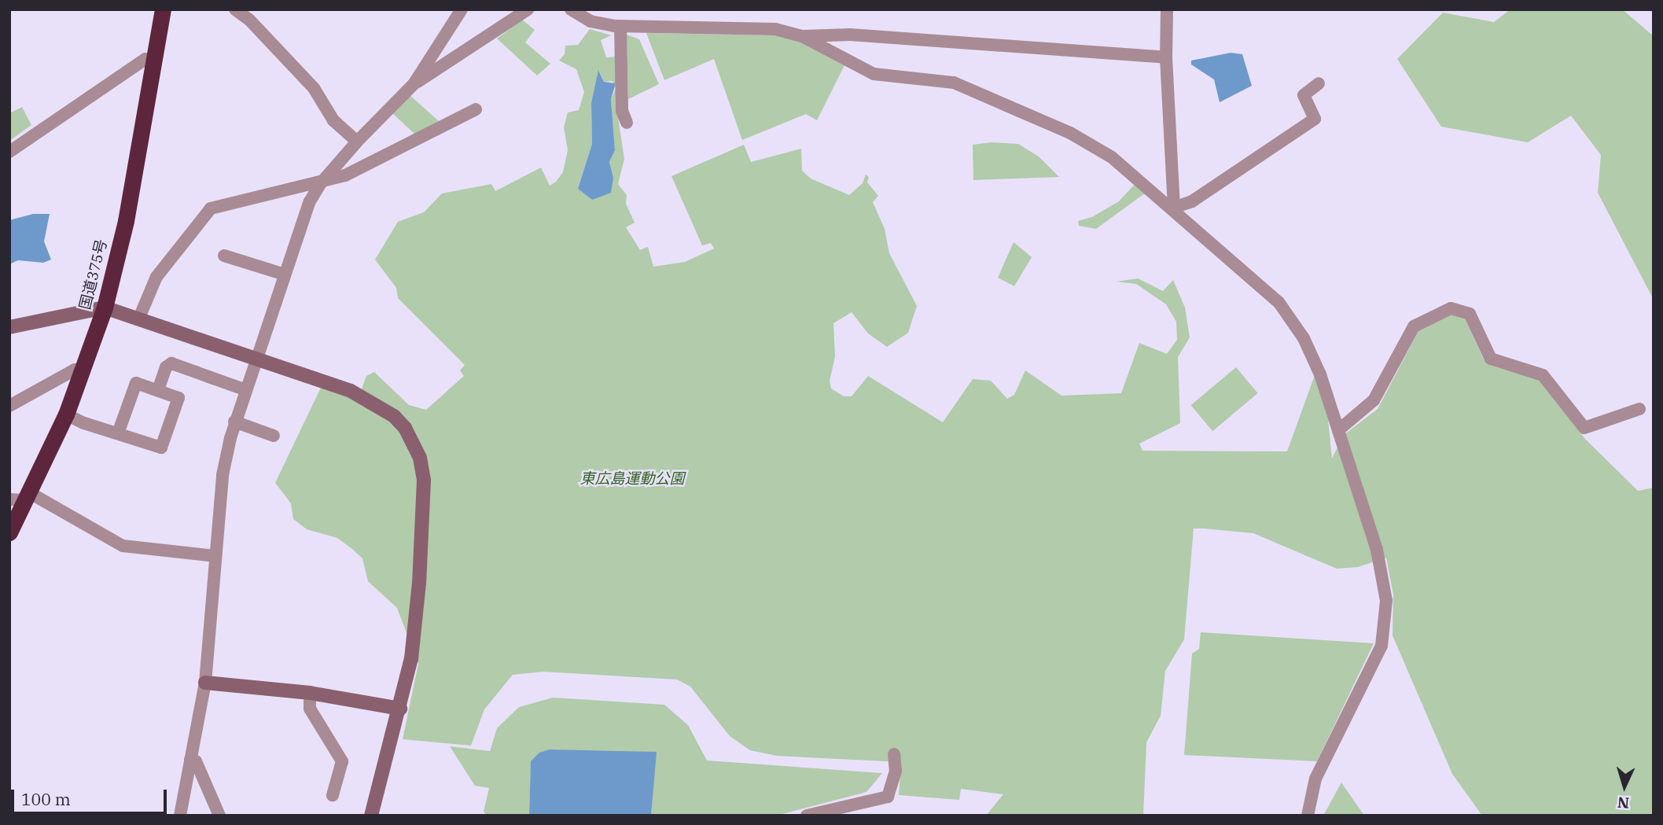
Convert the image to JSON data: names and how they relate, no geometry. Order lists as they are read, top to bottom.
{
  "streets": {
    "highway": ["国道375号"]
  },
  "parks": ["東広島運動公園"],
  "scale_bar": "100 m",
  "north": "bottom"
}
